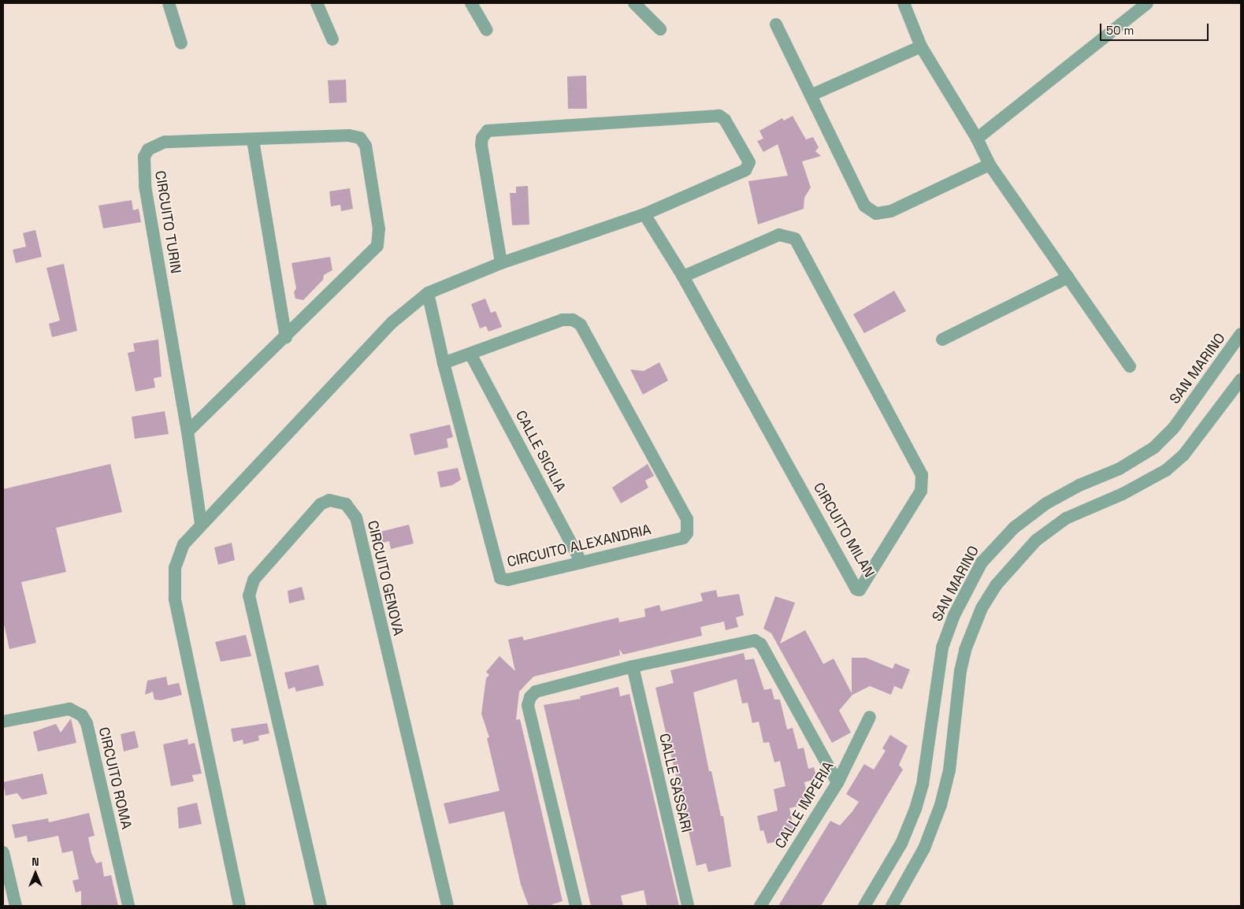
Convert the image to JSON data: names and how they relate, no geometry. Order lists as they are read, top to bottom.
{
  "streets": {
    "street": [
      "CIRCUITO TURIN",
      "SAN MARINO",
      "CALLE SICILIA",
      "CIRCUITO MILAN",
      "CIRCUITO ALEXANDRIA",
      "CIRCUITO GENOVA",
      "CIRCUITO ROMA",
      "CALLE SASSARI",
      "CALLE IMPERIA"
    ]
  },
  "crossings": [
    ["CALLE SICILIA", "CIRCUITO ALEXANDRIA"]
  ],
  "scale_bar": "50 m",
  "north": "top"
}
